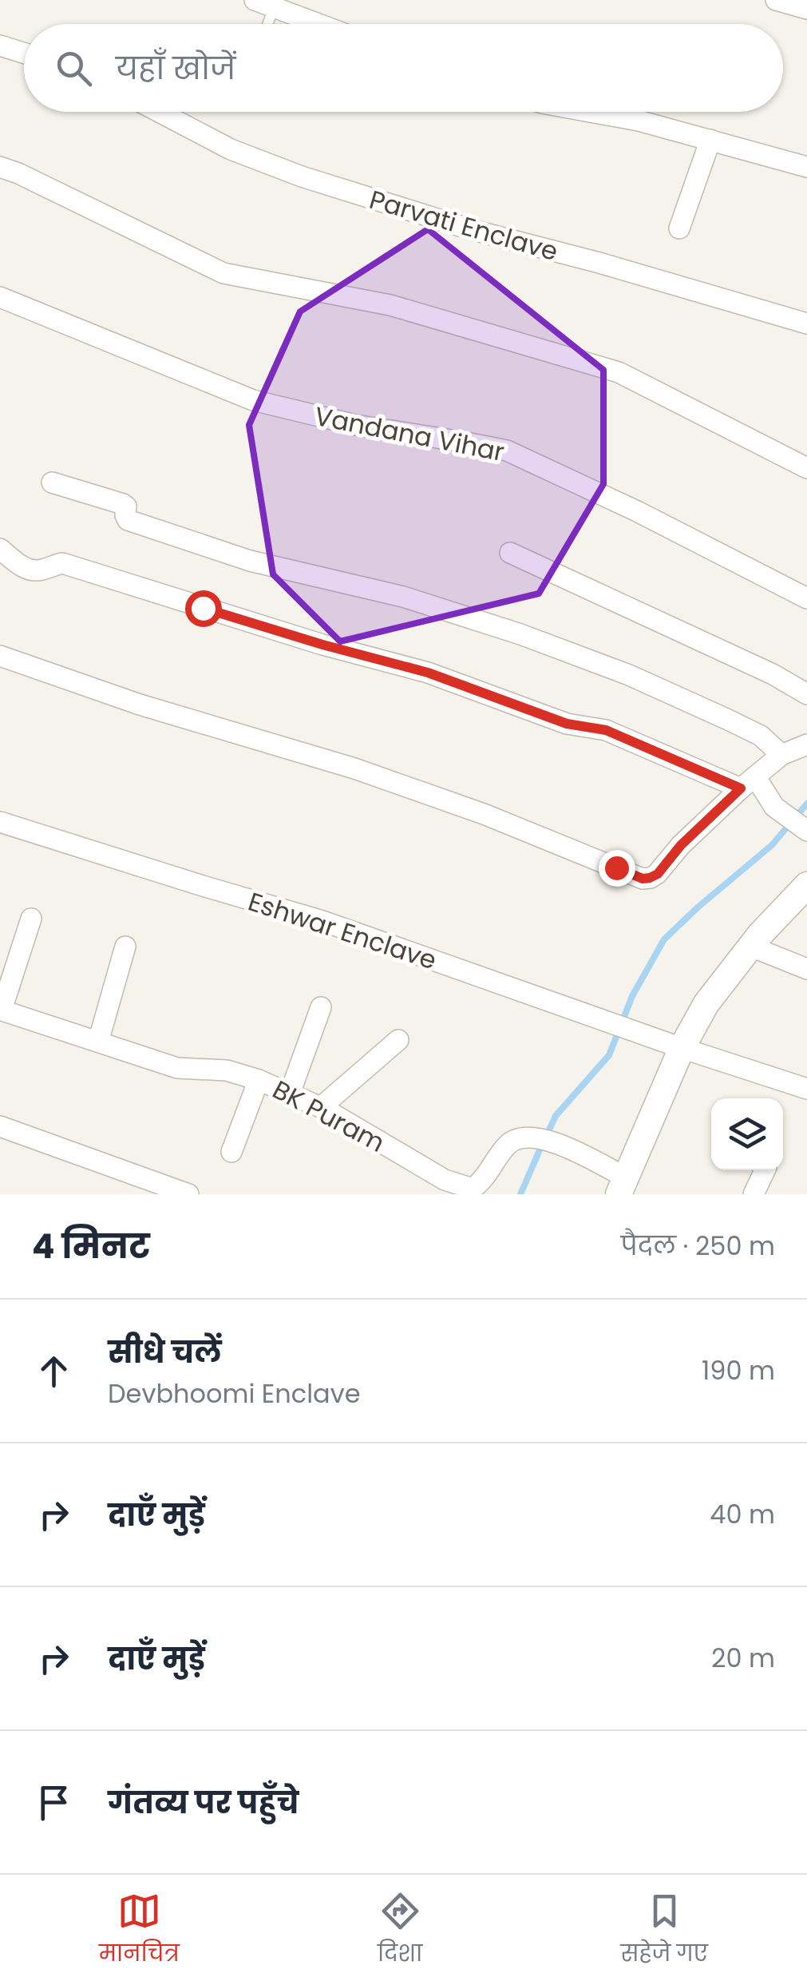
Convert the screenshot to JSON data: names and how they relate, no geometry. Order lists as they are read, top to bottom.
{
  "streets": {
    "street": [
      "Parvati Enclave",
      "Vandana Vihar",
      "Eshwar Enclave",
      "BK Puram"
    ]
  },
  "page": {
    "search": "यहाँ खोजें",
    "heading": ["4 मिनट", "पैदल · 250 m"],
    "list": [
      ["सीधे चलें", "Devbhoomi Enclave", "190 m"],
      ["दाएँ मुड़ें", "40 m"],
      ["दाएँ मुड़ें", "20 m"],
      "गंतव्य पर पहुँचे"
    ],
    "nav": ["मानचित्र", "दिशा", "सहेजे गए"]
  }
}
